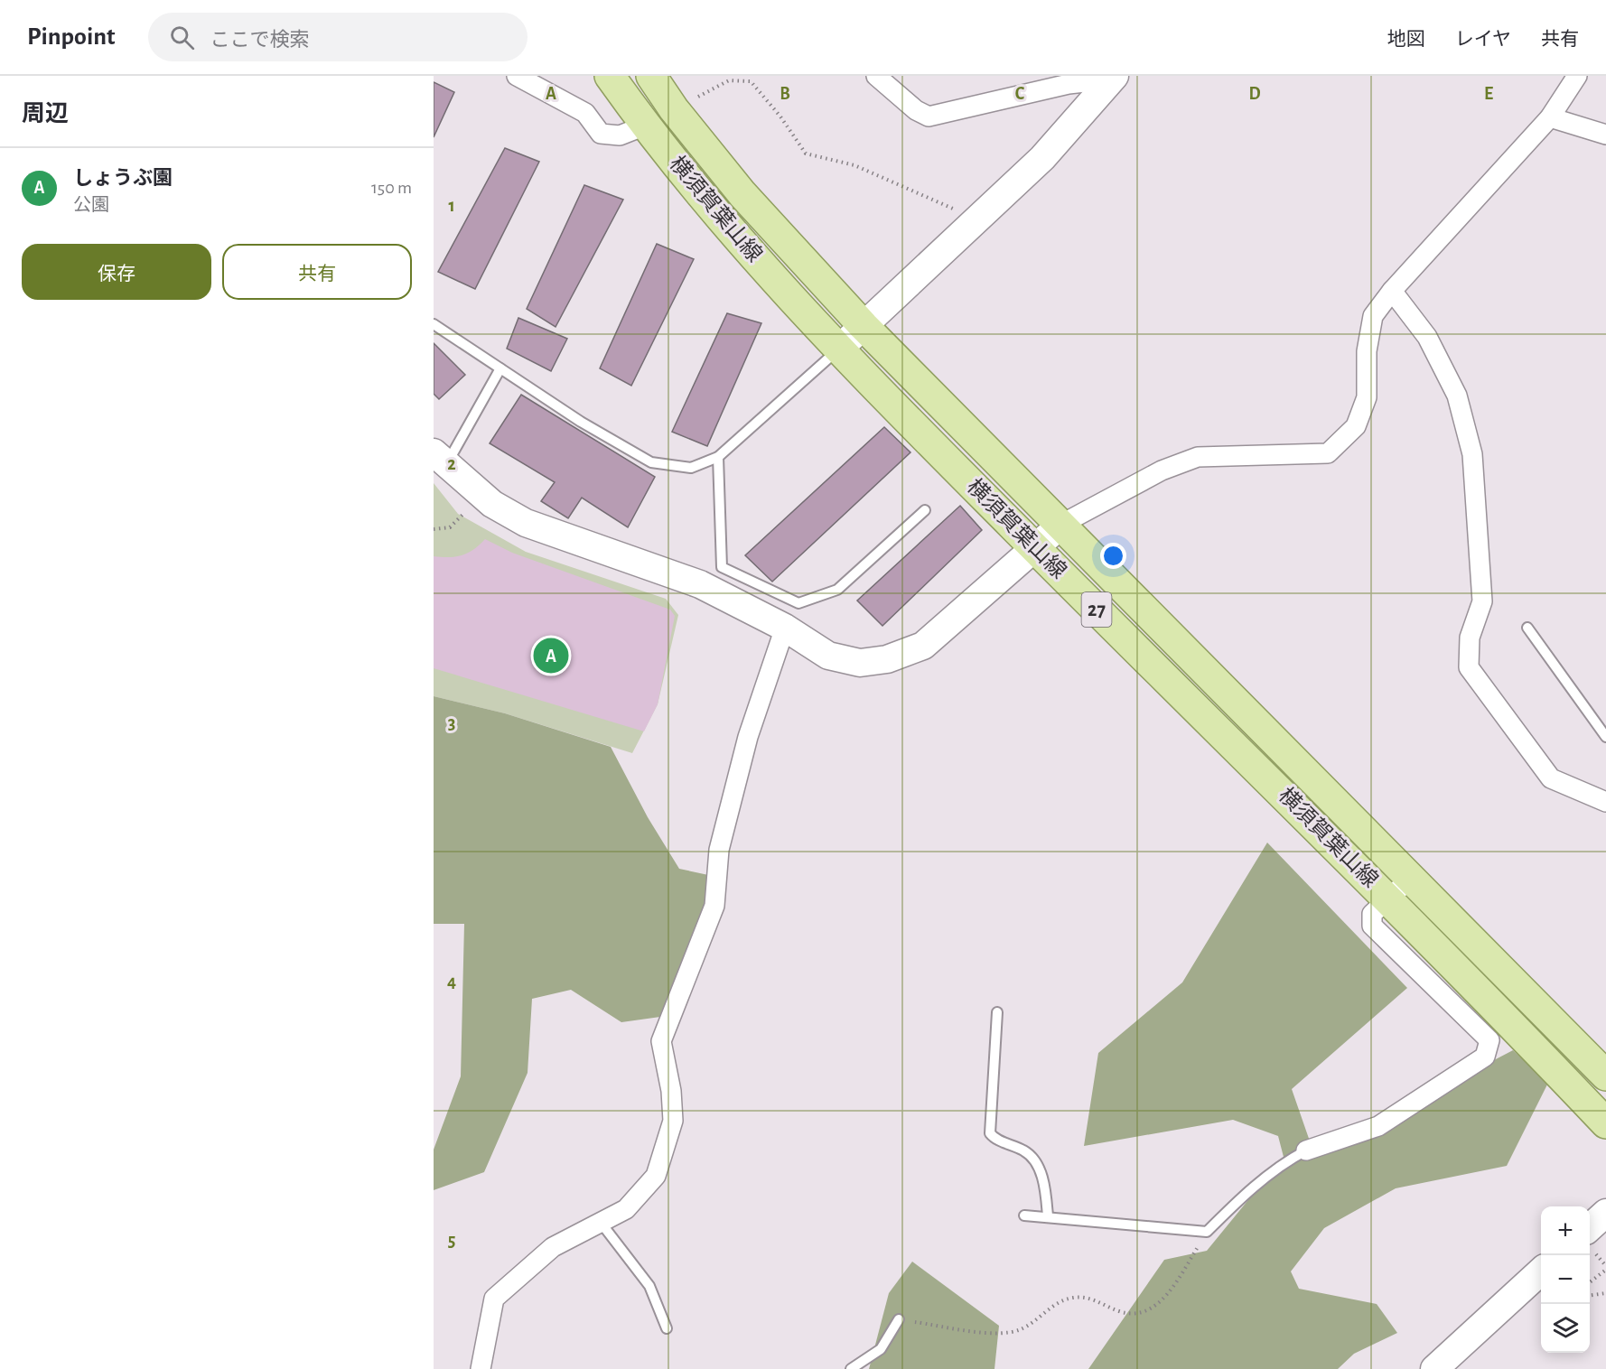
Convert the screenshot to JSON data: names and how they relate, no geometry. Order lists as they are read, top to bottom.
{
  "streets": {
    "main road": ["横須賀葉山線", "27"]
  },
  "page": {
    "header": "Pinpoint",
    "search": "ここで検索",
    "nav": ["地図", "レイヤ", "共有"],
    "heading": "周辺",
    "list": [
      {
        "mark": "A",
        "name": "しょうぶ園",
        "note": "公園",
        "value": "150 m"
      }
    ],
    "buttons": ["保存", "共有"],
    "pins": "A",
    "map_buttons": ["+", "−"]
  },
  "grid": {
    "columns": [
      "A",
      "B",
      "C",
      "D",
      "E"
    ],
    "rows": [
      "1",
      "2",
      "3",
      "4",
      "5"
    ]
  }
}
